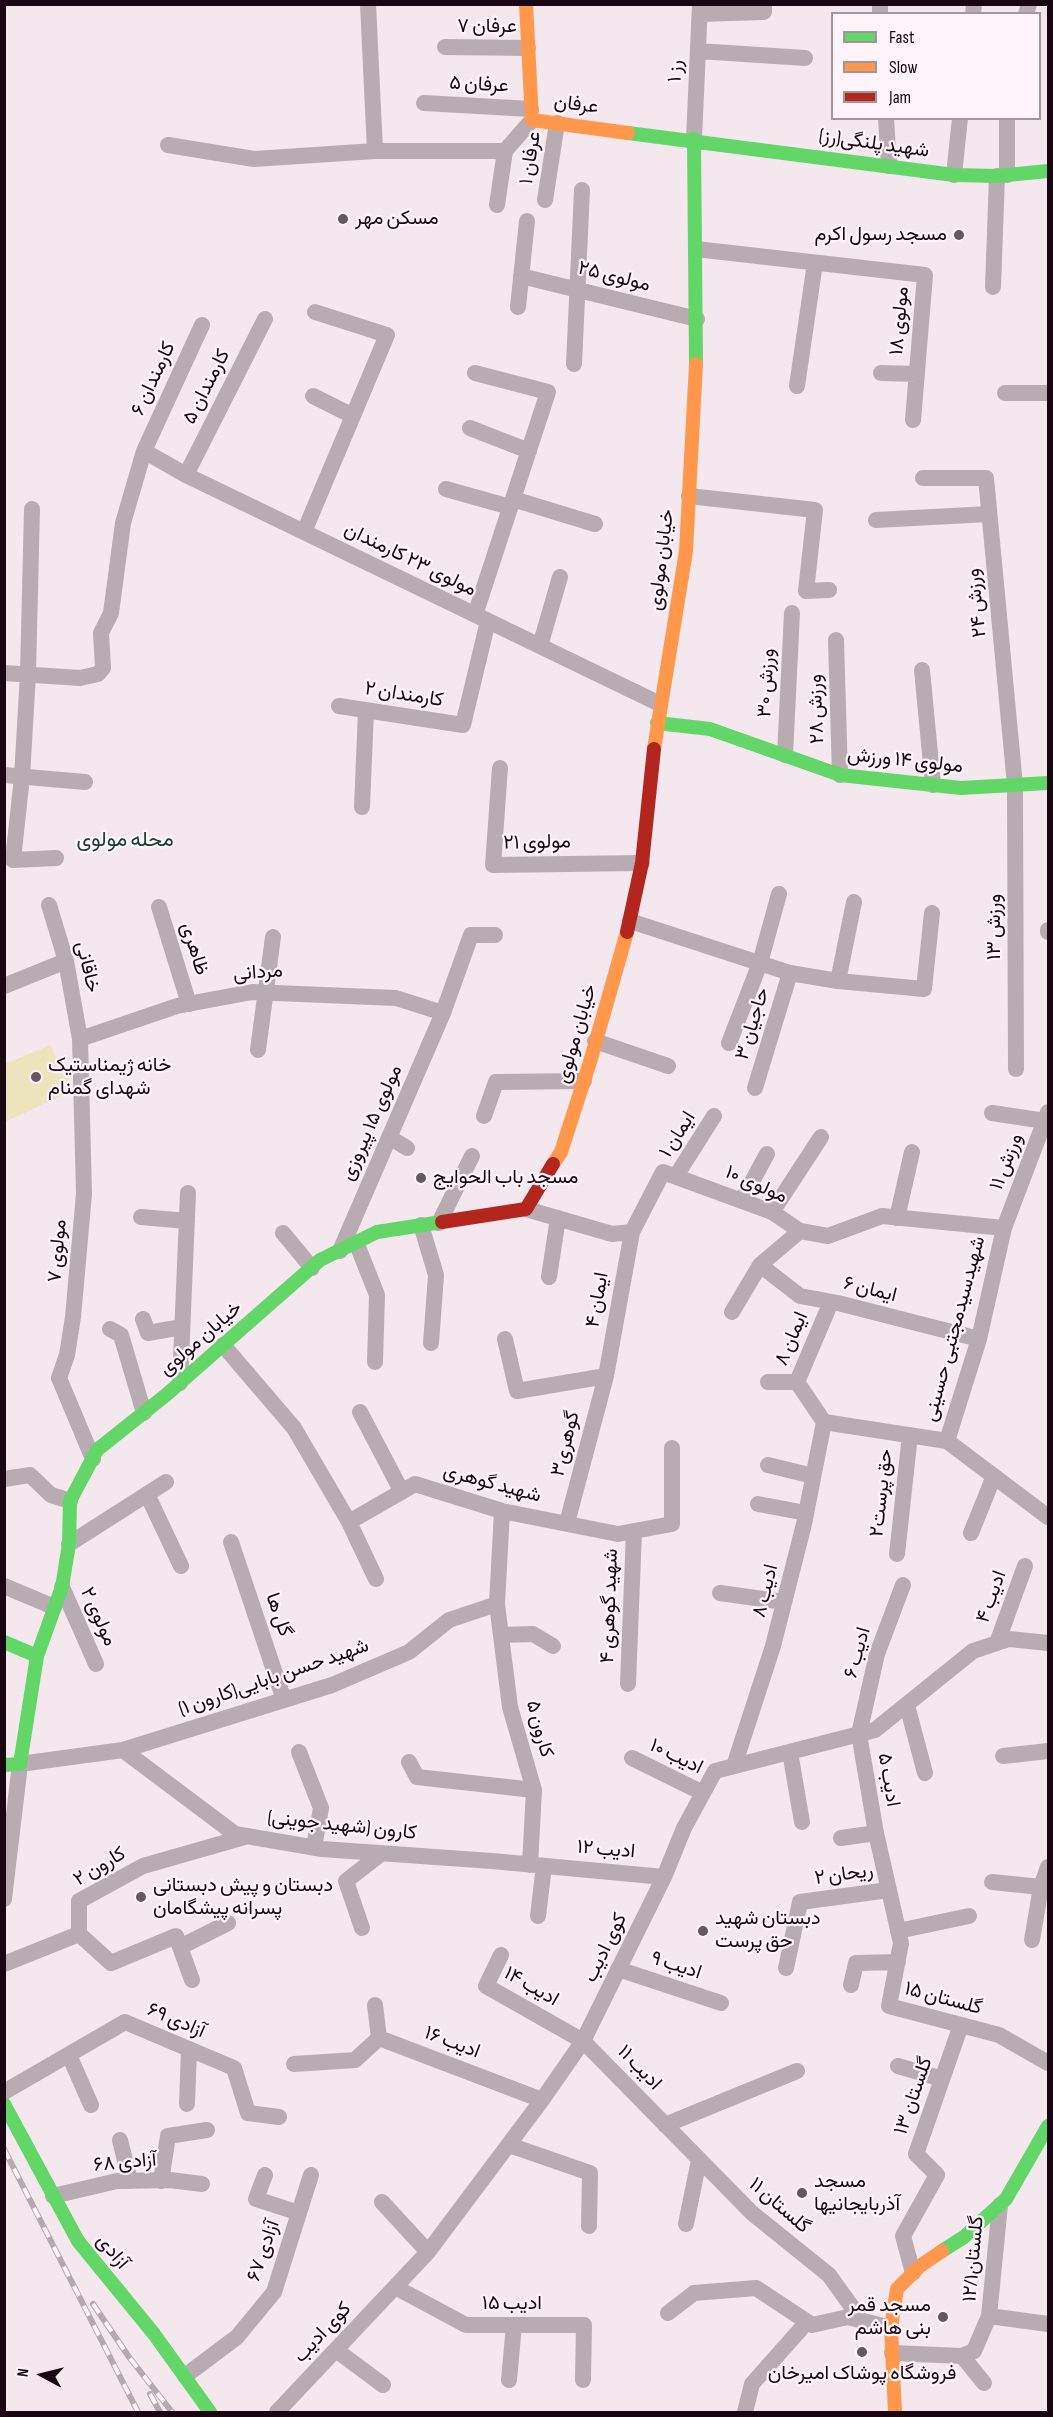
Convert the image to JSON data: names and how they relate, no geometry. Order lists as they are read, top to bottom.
{
  "streets": {
    "street": [
      "عرفان ۷",
      "رز ۱",
      "عرفان ۵",
      "عرفان",
      "شهید پلنگی(رز)",
      "عرفان ۱",
      "مولوی ۲۵",
      "مولوی ۱۸",
      "کارمندان ۶",
      "کارمندان ۵",
      "مولوی ۲۳ کارمندان",
      "خیابان مولوی",
      "ورزش ۲۴",
      "ورزش ۳۰",
      "کارمندان ۲",
      "ورزش ۲۸",
      "مولوی ۱۴ ورزش",
      "مولوی ۲۱",
      "ورزش ۱۳",
      "ظاهری",
      "خاقانی",
      "مردانی",
      "حاجیان ۳",
      "مولوی ۱۵ پیروزی",
      "ایمان ۱",
      "ورزش ۱۱",
      "مولوی ۱۰",
      "مولوی ۷",
      "ایمان ۶",
      "ایمان ۴",
      "شهیدسیدمجتبی حسینی",
      "ایمان ۸",
      "گوهری۳",
      "شهید گوهری",
      "حق پرست۲",
      "ادیب ۸",
      "ادیب ۴",
      "شهید گوهری ۴",
      "گل ها",
      "مولوی ۲",
      "ادیب ۶",
      "شهید حسن بابایی(کارون ۱)",
      "کارون ۵",
      "ادیب ۱۰",
      "ادیب ۵",
      "کارون (شهید جوینی)",
      "ادیب ۱۲",
      "کارون ۲",
      "ریحان ۲",
      "کوی ادیب",
      "ادیب ۹",
      "ادیب ۱۴",
      "گلستان ۱۵",
      "آزادی ۶۹",
      "ادیب ۱۶",
      "ادیب ۱۱",
      "گلستان ۱۳",
      "آزادی ۶۸",
      "گلستان ۱۱",
      "آزادی ۶۷",
      "آزادی",
      "گلستان۱۲/۱",
      "ادیب ۱۵"
    ]
  },
  "crossings": [
    ["عرفان ۷", "عرفان"],
    ["رز ۱", "عرفان"],
    ["رز ۱", "شهید پلنگی(رز)"],
    ["رز ۱", "خیابان مولوی"],
    ["عرفان ۵", "عرفان"],
    ["عرفان", "شهید پلنگی(رز)"],
    ["عرفان", "عرفان ۱"],
    ["عرفان", "خیابان مولوی"],
    ["شهید پلنگی(رز)", "خیابان مولوی"],
    ["مولوی ۲۵", "خیابان مولوی"],
    ["مولوی ۱۸", "خیابان مولوی"],
    ["کارمندان ۶", "مولوی ۲۳ کارمندان"],
    ["کارمندان ۵", "مولوی ۲۳ کارمندان"],
    ["مولوی ۲۳ کارمندان", "خیابان مولوی"],
    ["مولوی ۲۳ کارمندان", "کارمندان ۲"],
    ["خیابان مولوی", "مولوی ۱۴ ورزش"],
    ["خیابان مولوی", "مولوی ۲۱"],
    ["خیابان مولوی", "مولوی ۱۵ پیروزی"],
    ["خیابان مولوی", "مولوی ۷"],
    ["خیابان مولوی", "مولوی ۲"],
    ["ورزش ۲۴", "مولوی ۱۴ ورزش"],
    ["ورزش ۲۴", "ورزش ۱۳"],
    ["ورزش ۳۰", "مولوی ۱۴ ورزش"],
    ["ورزش ۲۸", "مولوی ۱۴ ورزش"],
    ["مولوی ۱۴ ورزش", "ورزش ۱۳"],
    ["ظاهری", "مردانی"],
    ["خاقانی", "مردانی"],
    ["خاقانی", "مولوی ۷"],
    ["مردانی", "مولوی ۱۵ پیروزی"],
    ["مردانی", "مولوی ۷"],
    ["ایمان ۱", "مولوی ۱۰"],
    ["ورزش ۱۱", "مولوی ۱۰"],
    ["ورزش ۱۱", "شهیدسیدمجتبی حسینی"],
    ["مولوی ۱۰", "شهیدسیدمجتبی حسینی"],
    ["ایمان ۶", "شهیدسیدمجتبی حسینی"],
    ["ایمان ۶", "ایمان ۸"],
    ["ایمان ۴", "گوهری۳"],
    ["ایمان ۸", "ادیب ۸"],
    ["گوهری۳", "شهید گوهری"],
    ["شهید گوهری", "شهید گوهری ۴"],
    ["شهید گوهری", "کارون ۵"],
    ["ادیب ۸", "کوی ادیب"],
    ["ادیب ۴", "کوی ادیب"],
    ["گل ها", "شهید حسن بابایی(کارون ۱)"],
    ["ادیب ۶", "ادیب ۵"],
    ["ادیب ۶", "کوی ادیب"],
    ["شهید حسن بابایی(کارون ۱)", "کارون ۵"],
    ["شهید حسن بابایی(کارون ۱)", "کارون (شهید جوینی)"],
    ["کارون ۵", "کارون (شهید جوینی)"],
    ["کارون ۵", "ادیب ۱۲"],
    ["ادیب ۱۰", "کوی ادیب"],
    ["ادیب ۵", "کوی ادیب"],
    ["ادیب ۵", "گلستان ۱۵"],
    ["کارون (شهید جوینی)", "ادیب ۱۲"],
    ["کارون (شهید جوینی)", "کارون ۲"],
    ["ادیب ۱۲", "کوی ادیب"],
    ["ریحان ۲", "گلستان ۱۵"],
    ["کوی ادیب", "ادیب ۹"],
    ["کوی ادیب", "ادیب ۱۴"],
    ["کوی ادیب", "ادیب ۱۶"],
    ["کوی ادیب", "ادیب ۱۱"],
    ["کوی ادیب", "ادیب ۱۵"],
    ["ادیب ۱۴", "ادیب ۱۱"],
    ["گلستان ۱۵", "گلستان ۱۳"],
    ["ادیب ۱۱", "گلستان ۱۱"],
    ["آزادی ۶۸", "آزادی"],
    ["آزادی ۶۷", "آزادی"]
  ],
  "districts": ["محله مولوی"],
  "places": [
    "مسکن مهر",
    "مسجد رسول اکرم",
    "خانه ژیمناستیک شهدای گمنام",
    "مسجد باب الحوایج",
    "دبستان و پیش دبستانی پسرانه پیشگامان",
    "دبستان شهید حق پرست",
    "مسجد آذربایجانیها",
    "مسجد قمر بنی هاشم",
    "فروشگاه پوشاک امیرخان"
  ],
  "legend": ["Fast", "Slow", "Jam"],
  "north": "left"
}
